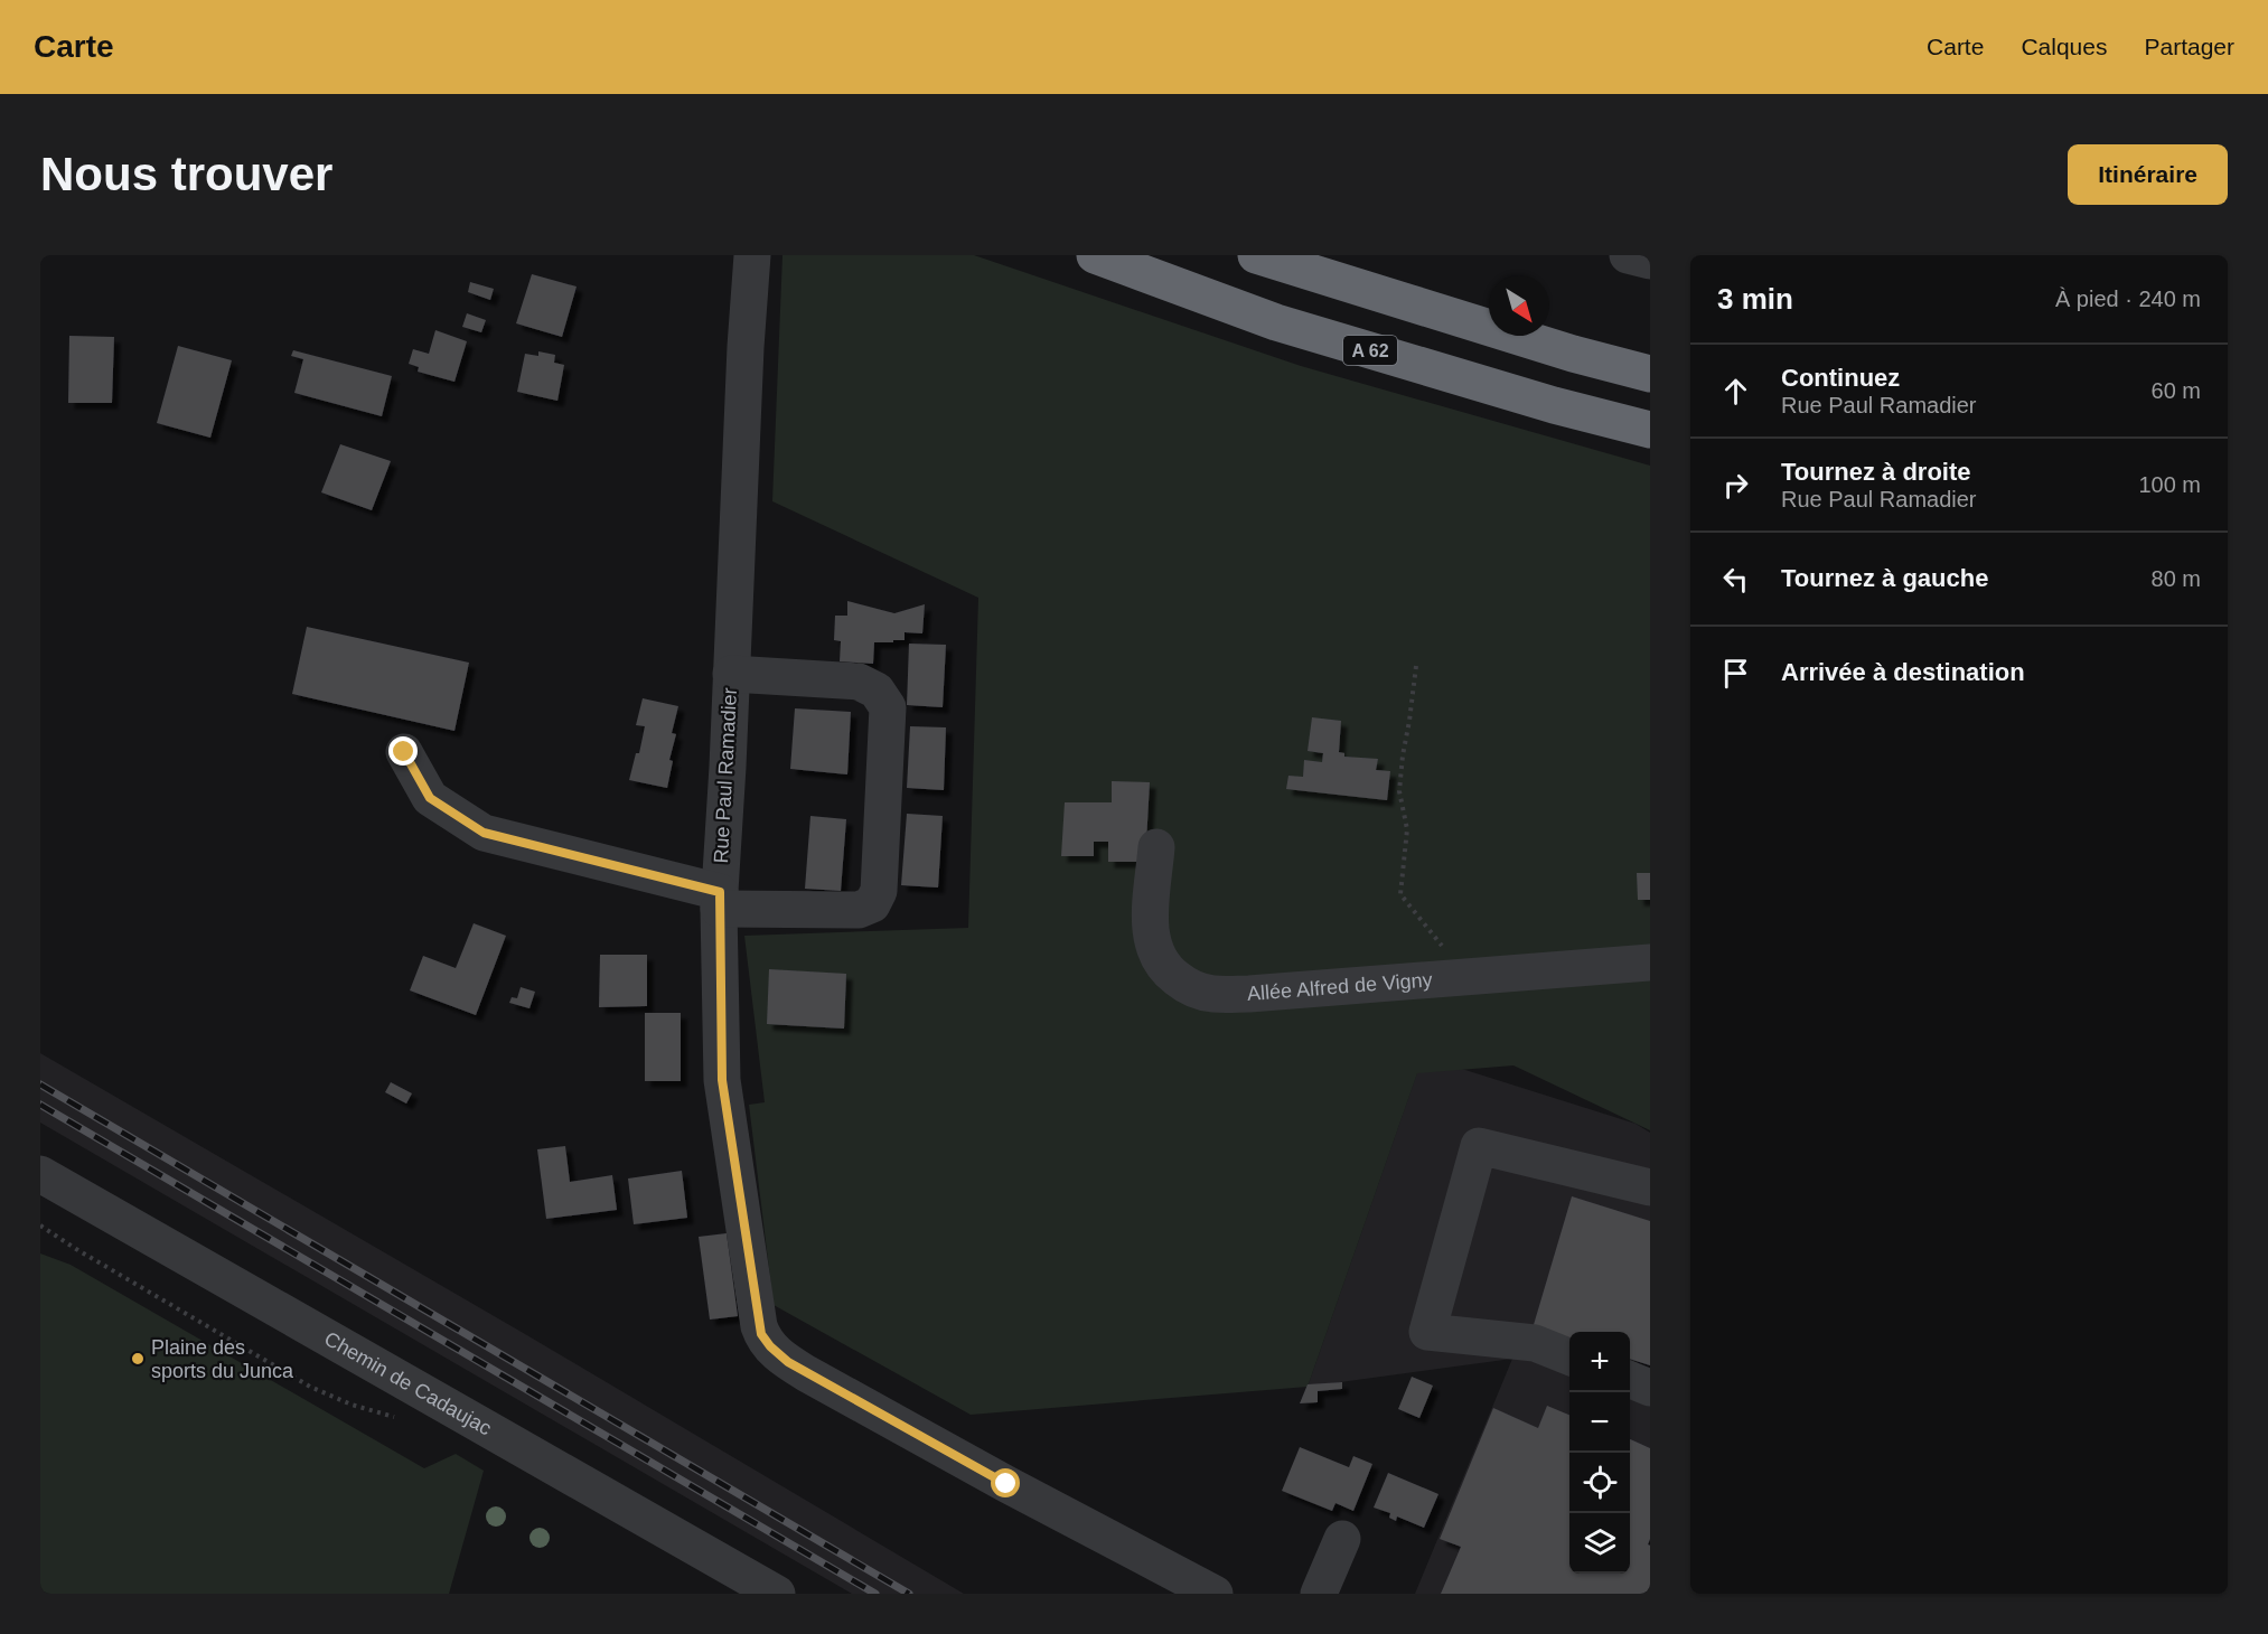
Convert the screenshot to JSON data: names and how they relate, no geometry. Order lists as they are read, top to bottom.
{
  "streets": {
    "highway": ["A 62"],
    "street": ["Rue Paul Ramadier", "Allée Alfred de Vigny", "Chemin de Cadaujac"]
  },
  "places": ["Plaine des sports du Junca"],
  "north": "bottom right",
  "page": {
    "header": "Carte",
    "nav": ["Carte", "Calques", "Partager"],
    "buttons": "Itinéraire",
    "title": "Nous trouver",
    "heading": ["3 min", "À pied · 240 m"],
    "list": [
      ["Continuez", "Rue Paul Ramadier", "60 m"],
      ["Tournez à droite", "Rue Paul Ramadier", "100 m"],
      ["Tournez à gauche", "80 m"],
      "Arrivée à destination"
    ],
    "map_buttons": ["+", "−"]
  }
}
